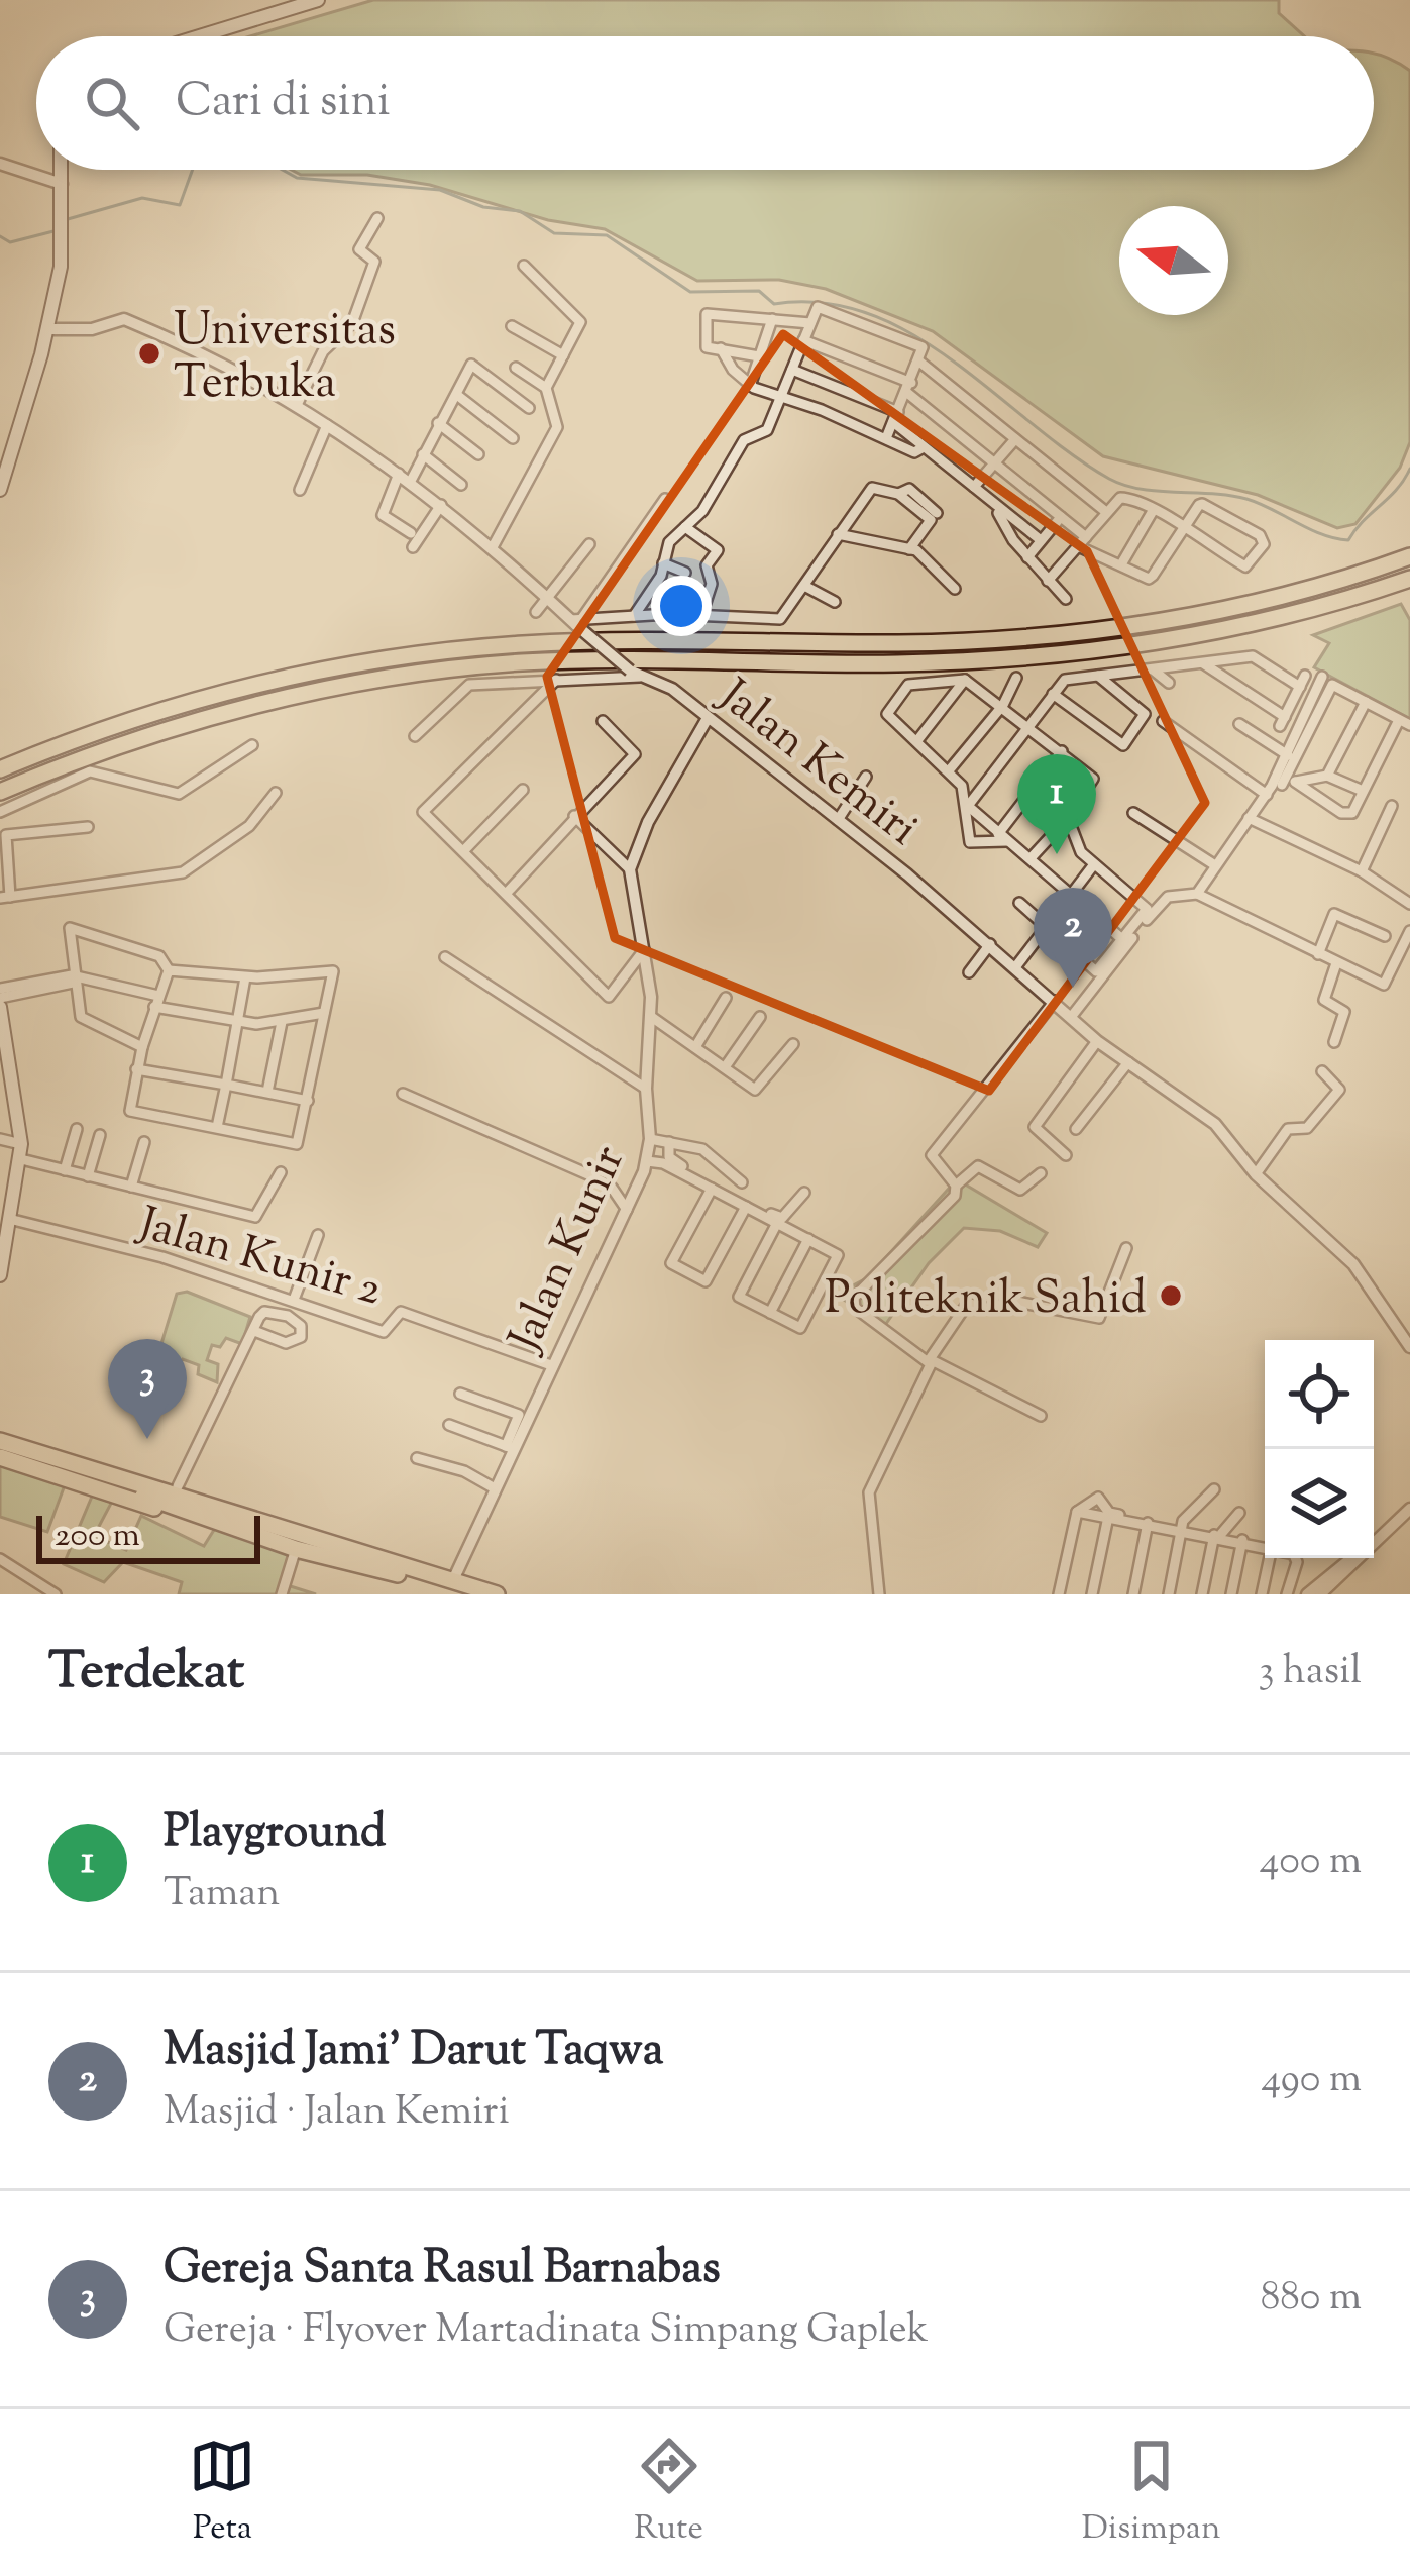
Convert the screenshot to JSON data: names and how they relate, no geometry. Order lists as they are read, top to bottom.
{
  "streets": {
    "street": ["Jalan Kemiri", "Jalan Kunir", "Jalan Kunir 2"]
  },
  "crossings": [
    ["Jalan Kunir", "Jalan Kunir 2"]
  ],
  "places": ["Universitas Terbuka", "Politeknik Sahid"],
  "scale_bar": "200 m",
  "north": "left",
  "page": {
    "search": "Cari di sini",
    "pins": ["1", "2", "3"],
    "scale": "200 m",
    "heading": ["Terdekat", "3 hasil"],
    "list": [
      {
        "mark": "1",
        "name": "Playground",
        "note": "Taman",
        "value": "400 m"
      },
      {
        "mark": "2",
        "name": "Masjid Jami' Darut Taqwa",
        "note": "Masjid · Jalan Kemiri",
        "value": "490 m"
      },
      {
        "mark": "3",
        "name": "Gereja Santa Rasul Barnabas",
        "note": "Gereja · Flyover Martadinata Simpang Gaplek",
        "value": "880 m"
      }
    ],
    "nav": ["Peta", "Rute", "Disimpan"]
  }
}
